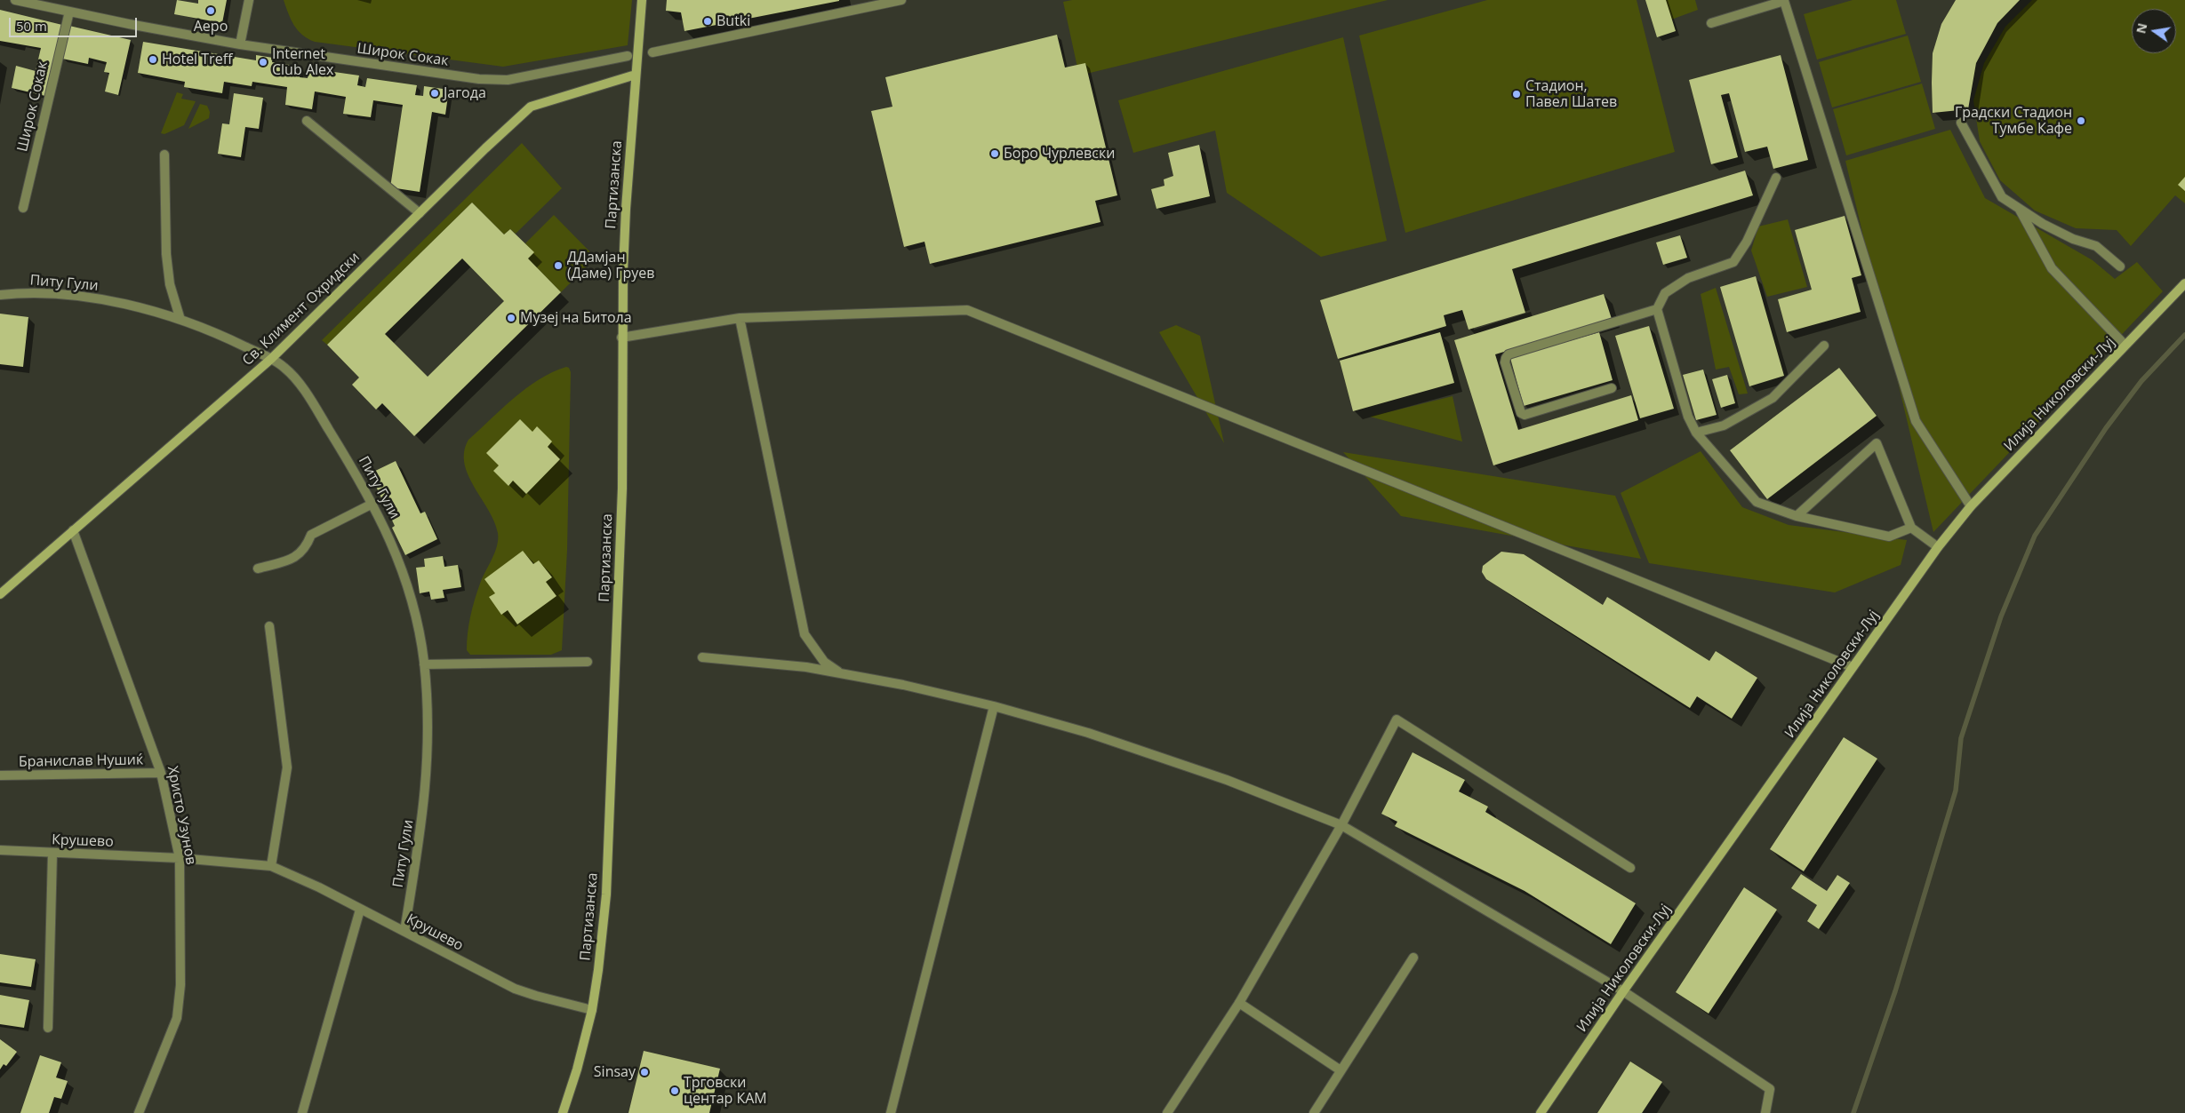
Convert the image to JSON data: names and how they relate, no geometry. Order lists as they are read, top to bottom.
{
  "streets": {
    "street": [
      "Широк Сокак",
      "Партизанска",
      "Питу Гули",
      "Св. Климент Охридски",
      "Илија Николовски-Луј",
      "Бранислав Нушиќ",
      "Христо Узунов",
      "Крушево"
    ]
  },
  "crossings": [
    ["Партизанска", "Св. Климент Охридски"],
    ["Партизанска", "Крушево"],
    ["Питу Гули", "Св. Климент Охридски"],
    ["Питу Гули", "Крушево"],
    ["Св. Климент Охридски", "Христо Узунов"],
    ["Бранислав Нушиќ", "Христо Узунов"],
    ["Христо Узунов", "Крушево"]
  ],
  "places": [
    "Аеро",
    "Butki",
    "Hotel Treff",
    "Internet Club Alex",
    "Јагода",
    "Стадион, Павел Шатев",
    "Градски Стадион Тумбе Кафе",
    "Боро Чурлевски",
    "ДДамјан (Даме) Груев",
    "Музеј на Битола",
    "Sinsay",
    "Трговски центар КАМ"
  ],
  "scale_bar": "50 m",
  "north": "left"
}
